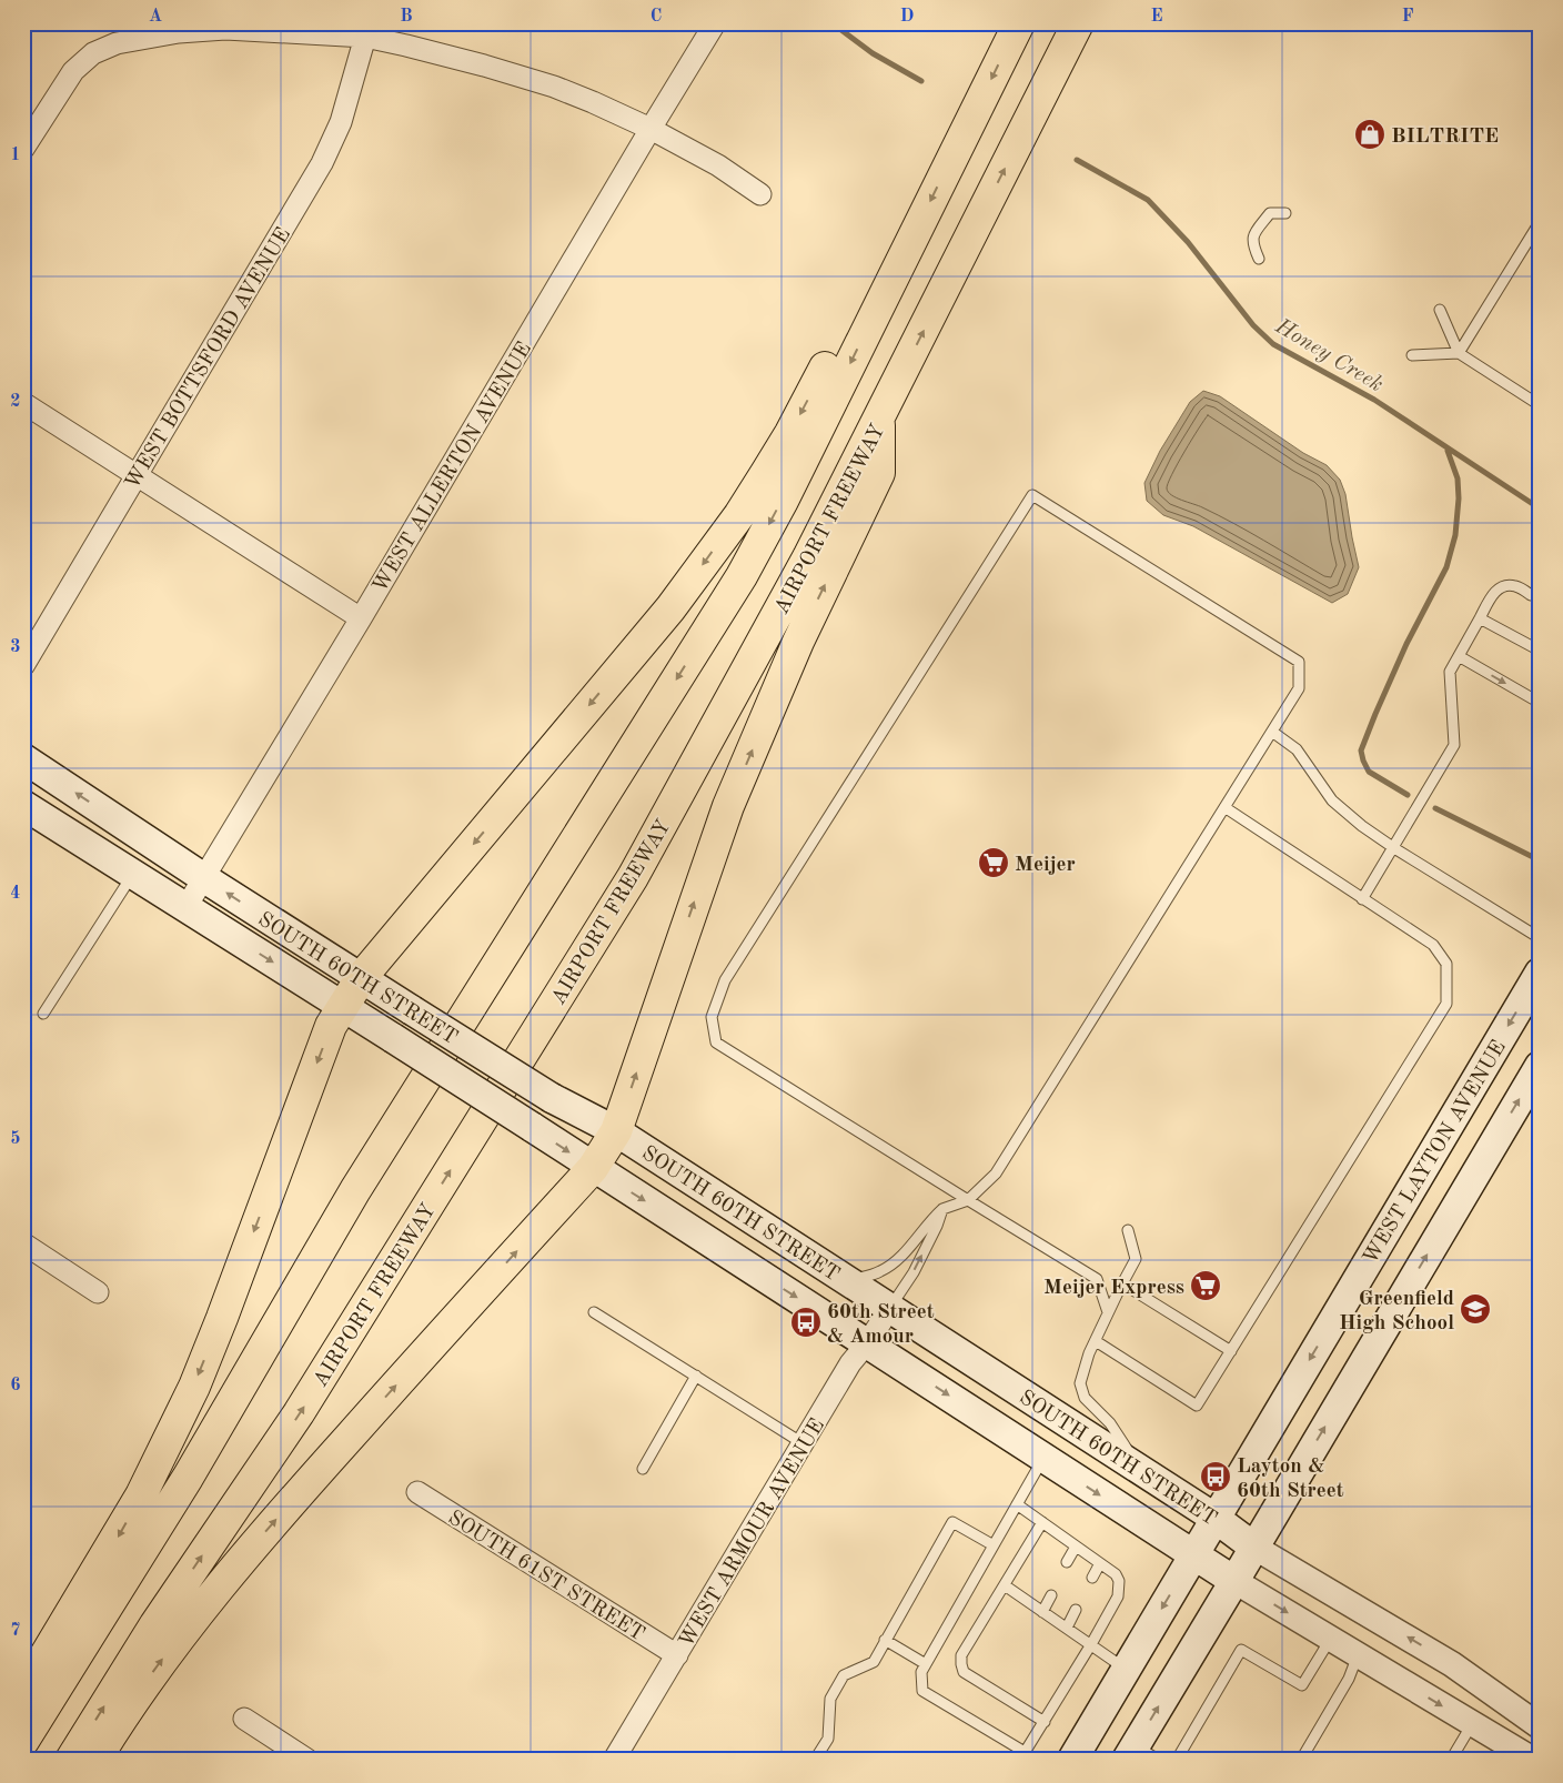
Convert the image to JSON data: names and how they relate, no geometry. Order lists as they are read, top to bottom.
{
  "streets": {
    "highway": ["AIRPORT FREEWAY"],
    "main road": ["SOUTH 60TH STREET", "WEST LAYTON AVENUE"],
    "street": [
      "WEST BOTTSFORD AVENUE",
      "WEST ALLERTON AVENUE",
      "WEST ARMOUR AVENUE",
      "SOUTH 61ST STREET"
    ]
  },
  "crossings": [
    ["WEST ALLERTON AVENUE", "SOUTH 60TH STREET"],
    ["SOUTH 60TH STREET", "WEST LAYTON AVENUE"],
    ["SOUTH 60TH STREET", "WEST ARMOUR AVENUE"],
    ["WEST ARMOUR AVENUE", "SOUTH 61ST STREET"]
  ],
  "water": ["Honey Creek"],
  "places": {
    "shop": ["BILTRITE"],
    "supermarket": ["Meijer", "Meijer Express"],
    "school or university": ["Greenfield High School"],
    "bus stop": ["60th Street & Amour", "Layton & 60th Street"]
  },
  "grid": {
    "columns": [
      "A",
      "B",
      "C",
      "D",
      "E",
      "F"
    ],
    "rows": [
      "1",
      "2",
      "3",
      "4",
      "5",
      "6",
      "7"
    ]
  }
}
